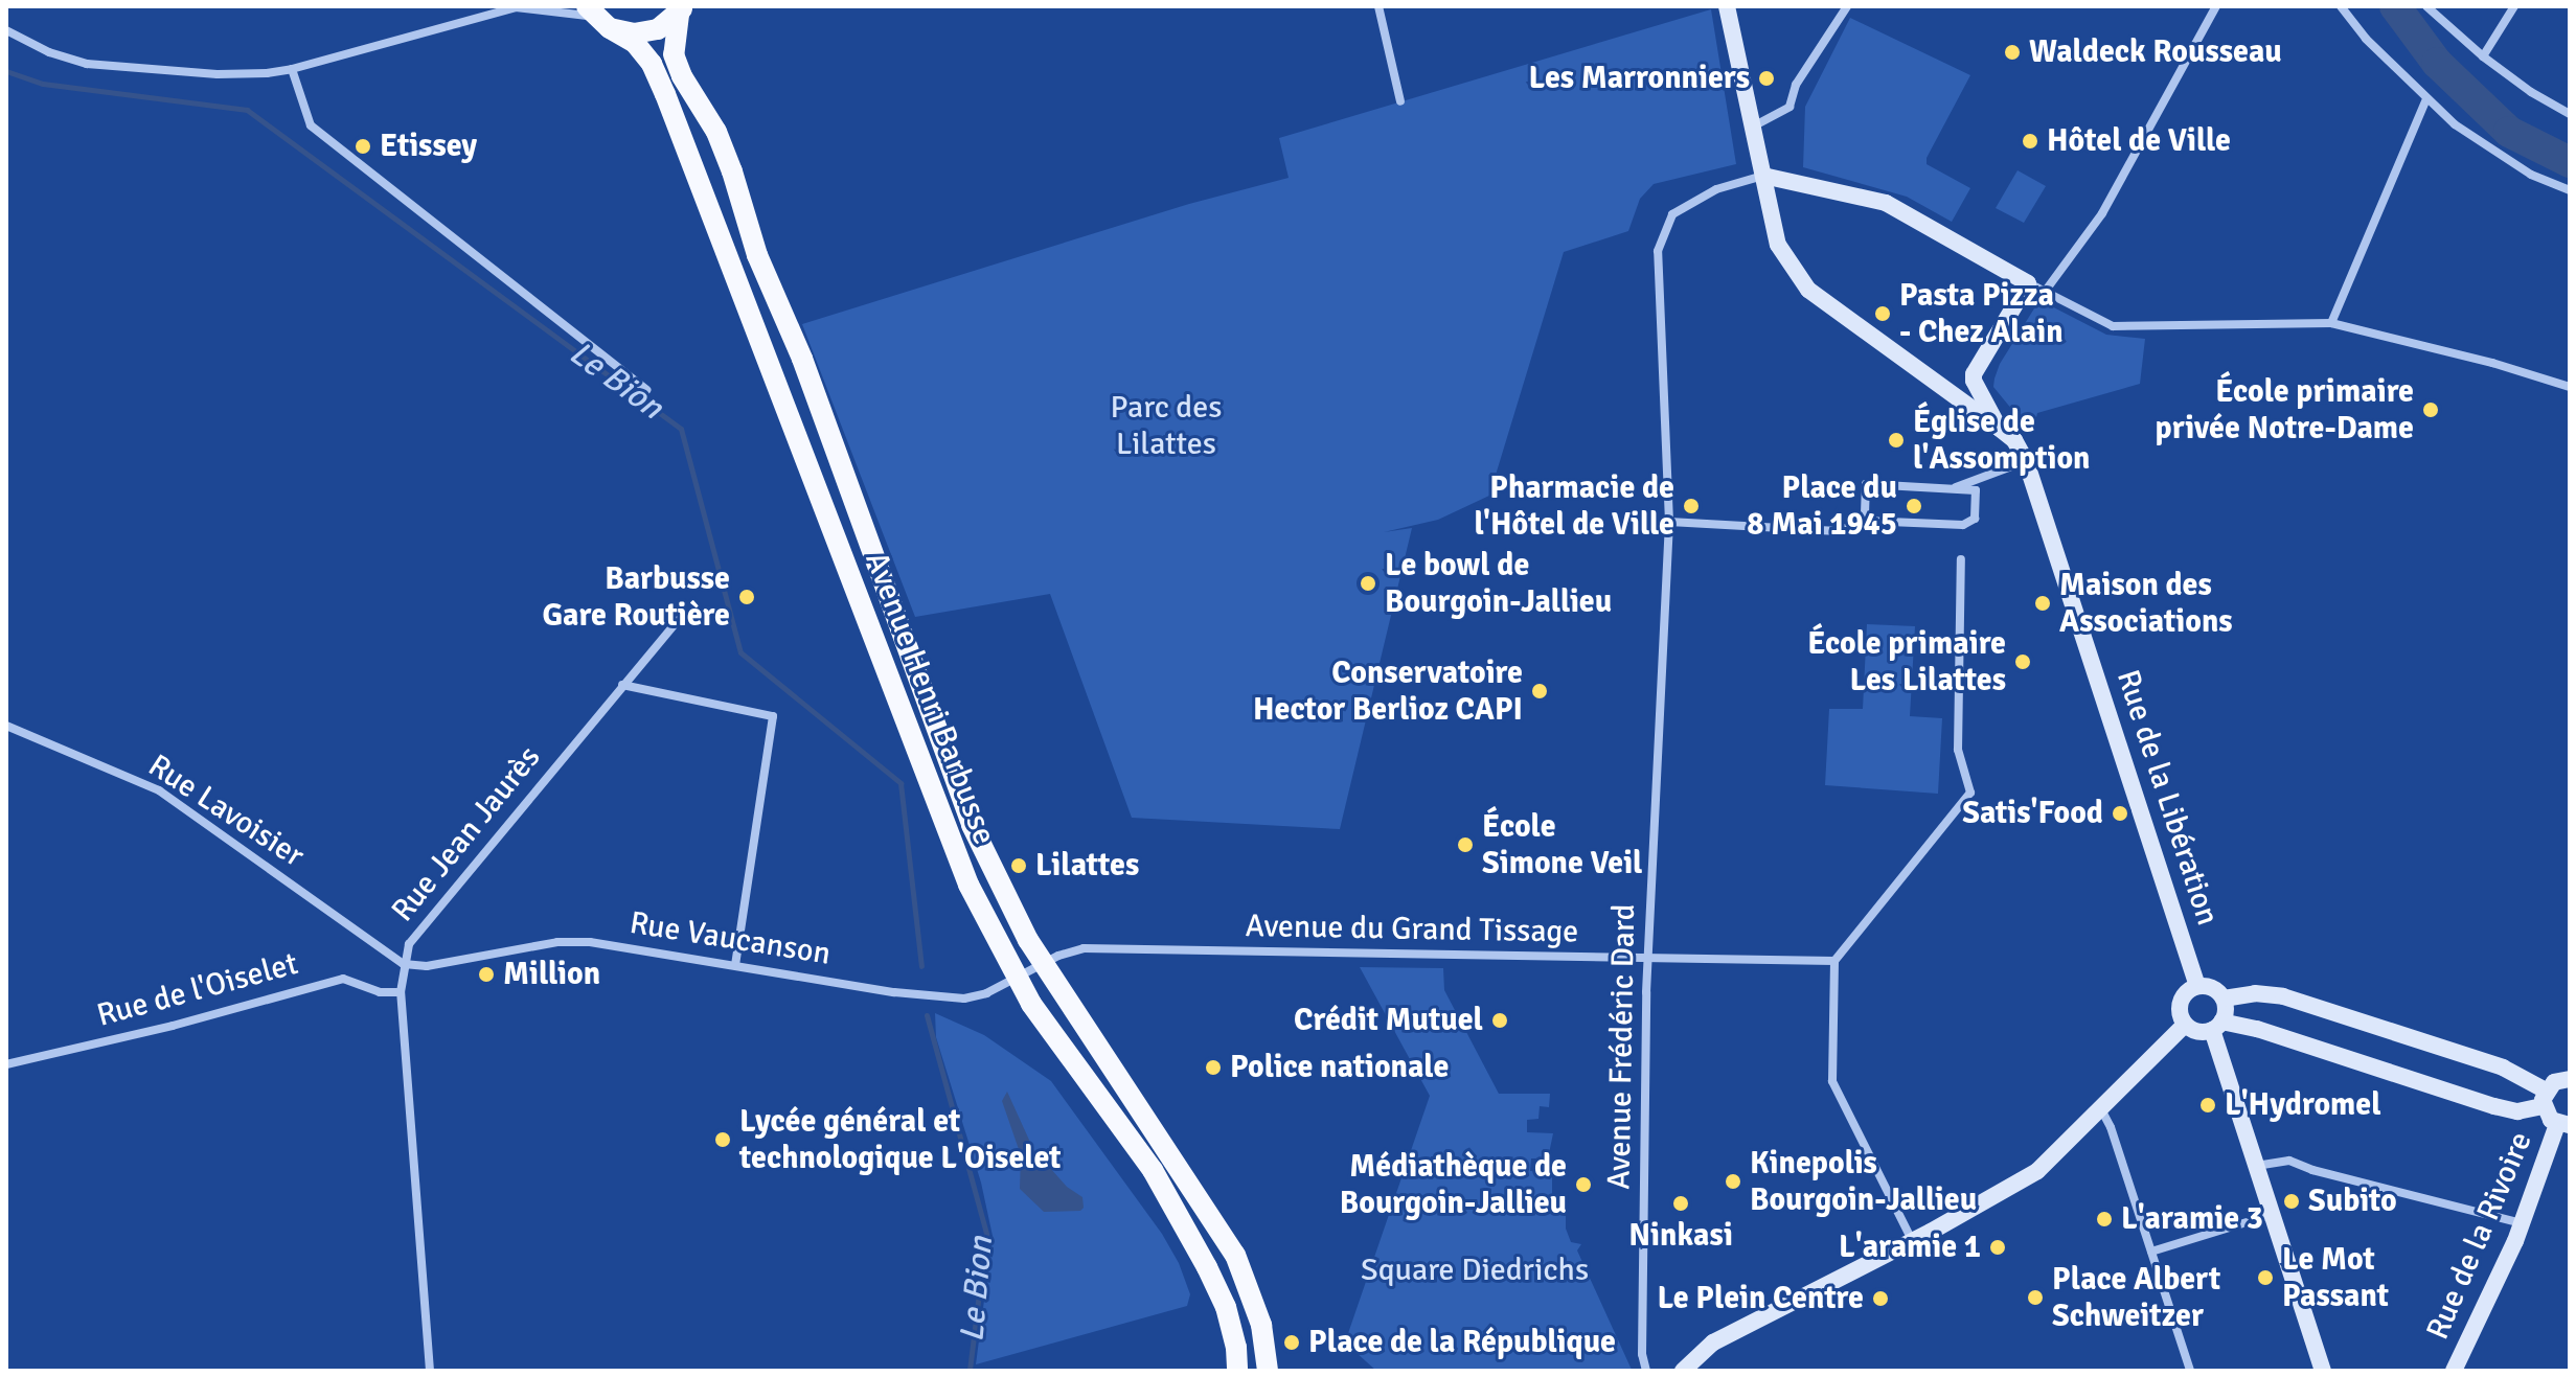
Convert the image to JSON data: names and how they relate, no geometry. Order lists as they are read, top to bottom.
{
  "streets": {
    "main road": ["Avenue Henri Barbusse"],
    "street": [
      "Rue de la Libération",
      "Rue Lavoisier",
      "Rue Jean Jaurès",
      "Avenue du Grand Tissage",
      "Rue Vaucanson",
      "Rue de l'Oiselet",
      "Avenue Frédéric Dard",
      "Rue de la Rivoire"
    ]
  },
  "crossings": [
    ["Avenue Henri Barbusse", "Avenue du Grand Tissage"],
    ["Avenue Henri Barbusse", "Rue Vaucanson"],
    ["Rue de la Libération", "Avenue Frédéric Dard"],
    ["Rue Lavoisier", "Rue Jean Jaurès"],
    ["Rue Lavoisier", "Rue Vaucanson"],
    ["Rue Jean Jaurès", "Rue Vaucanson"],
    ["Rue Jean Jaurès", "Rue de l'Oiselet"],
    ["Avenue du Grand Tissage", "Rue Vaucanson"],
    ["Avenue du Grand Tissage", "Avenue Frédéric Dard"]
  ],
  "water": ["Le Bion"],
  "parks": ["Parc des Lilattes", "Square Diedrichs"],
  "places": [
    "Waldeck Rousseau",
    "Les Marronniers",
    "Hôtel de Ville",
    "Etissey",
    "Pasta Pizza - Chez Alain",
    "École primaire privée Notre-Dame",
    "Église de l'Assomption",
    "Pharmacie de l'Hôtel de Ville",
    "Place du 8 Mai 1945",
    "Le bowl de Bourgoin-Jallieu",
    "Barbusse Gare Routière",
    "Maison des Associations",
    "École primaire Les Lilattes",
    "Conservatoire Hector Berlioz CAPI",
    "Satis'Food",
    "École Simone Veil",
    "Lilattes",
    "Million",
    "Crédit Mutuel",
    "Police nationale",
    "L'Hydromel",
    "Lycée général et technologique L'Oiselet",
    "Kinepolis Bourgoin-Jallieu",
    "Médiathèque de Bourgoin-Jallieu",
    "Subito",
    "Ninkasi",
    "L'aramie 3",
    "L'aramie 1",
    "Le Mot Passant",
    "Place Albert Schweitzer",
    "Le Plein Centre",
    "Place de la République"
  ]
}
